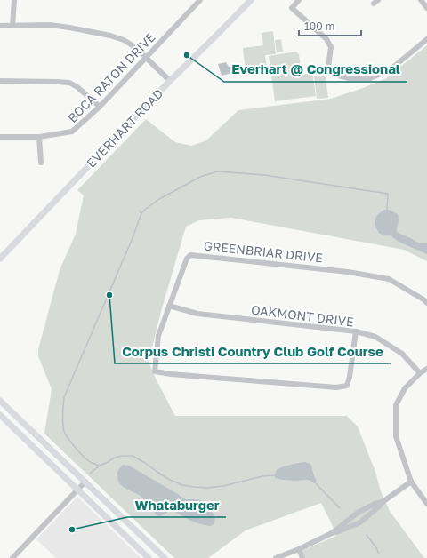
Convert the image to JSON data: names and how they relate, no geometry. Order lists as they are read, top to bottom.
{
  "streets": {
    "main road": ["EVERHART ROAD"],
    "street": ["BOCA RATON DRIVE", "GREENBRIAR DRIVE", "OAKMONT DRIVE"]
  },
  "crossings": [
    ["GREENBRIAR DRIVE", "OAKMONT DRIVE"]
  ],
  "places": ["Everhart @ Congressional", "Corpus Christi Country Club Golf Course", "Whataburger"],
  "scale_bar": "100 m"
}
